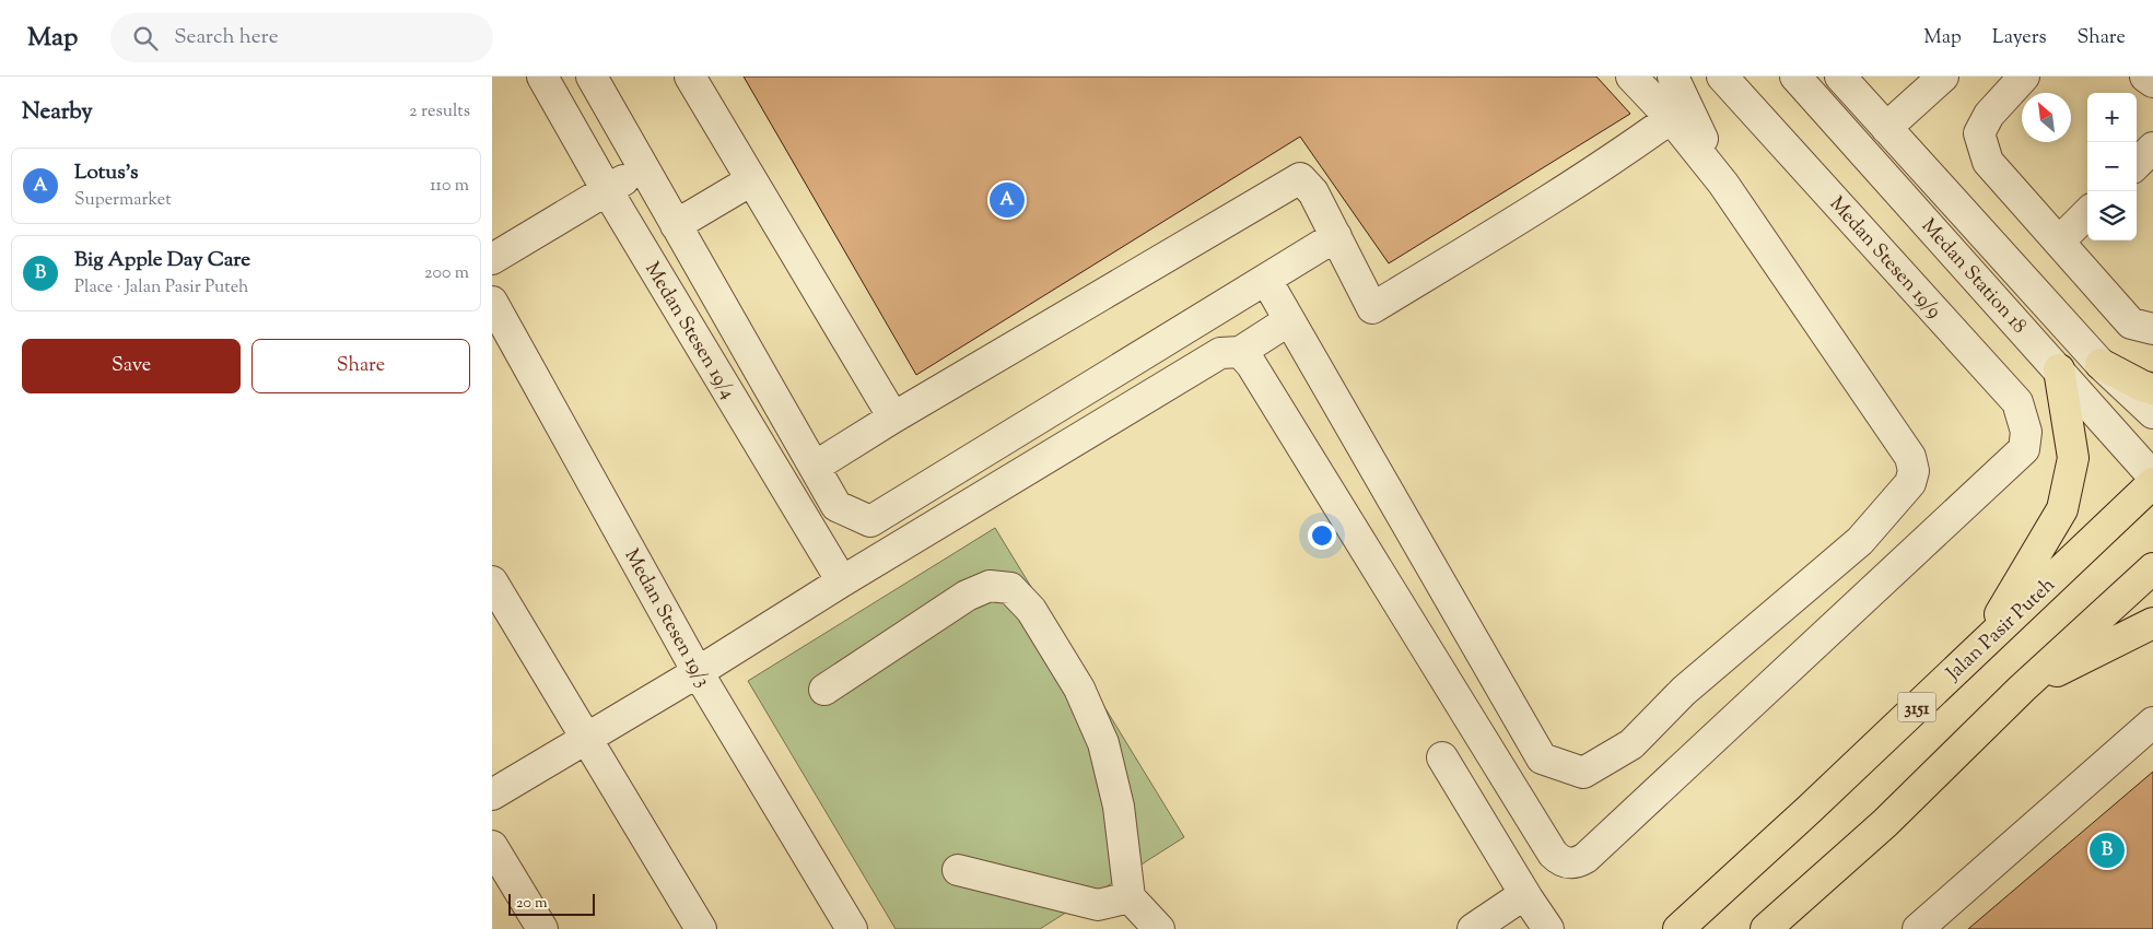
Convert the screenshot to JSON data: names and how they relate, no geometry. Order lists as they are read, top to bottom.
{
  "streets": {
    "main road": ["Jalan Pasir Puteh", "3151"],
    "street": [
      "Medan Stesen 19/9",
      "Medan Station 18",
      "Medan Stesen 19/4",
      "Medan Stesen 19/3"
    ]
  },
  "scale_bar": "20 m",
  "north": "top left",
  "page": {
    "header": "Map",
    "search": "Search here",
    "nav": ["Map", "Layers", "Share"],
    "heading": ["Nearby", "2 results"],
    "map_buttons": ["+", "−"],
    "list": [
      {
        "mark": "A",
        "name": "Lotus's",
        "note": "Supermarket",
        "value": "110 m"
      },
      {
        "mark": "B",
        "name": "Big Apple Day Care",
        "note": "Place · Jalan Pasir Puteh",
        "value": "200 m"
      }
    ],
    "pins": ["A", "B"],
    "buttons": ["Save", "Share"],
    "scale": "20 m"
  }
}
